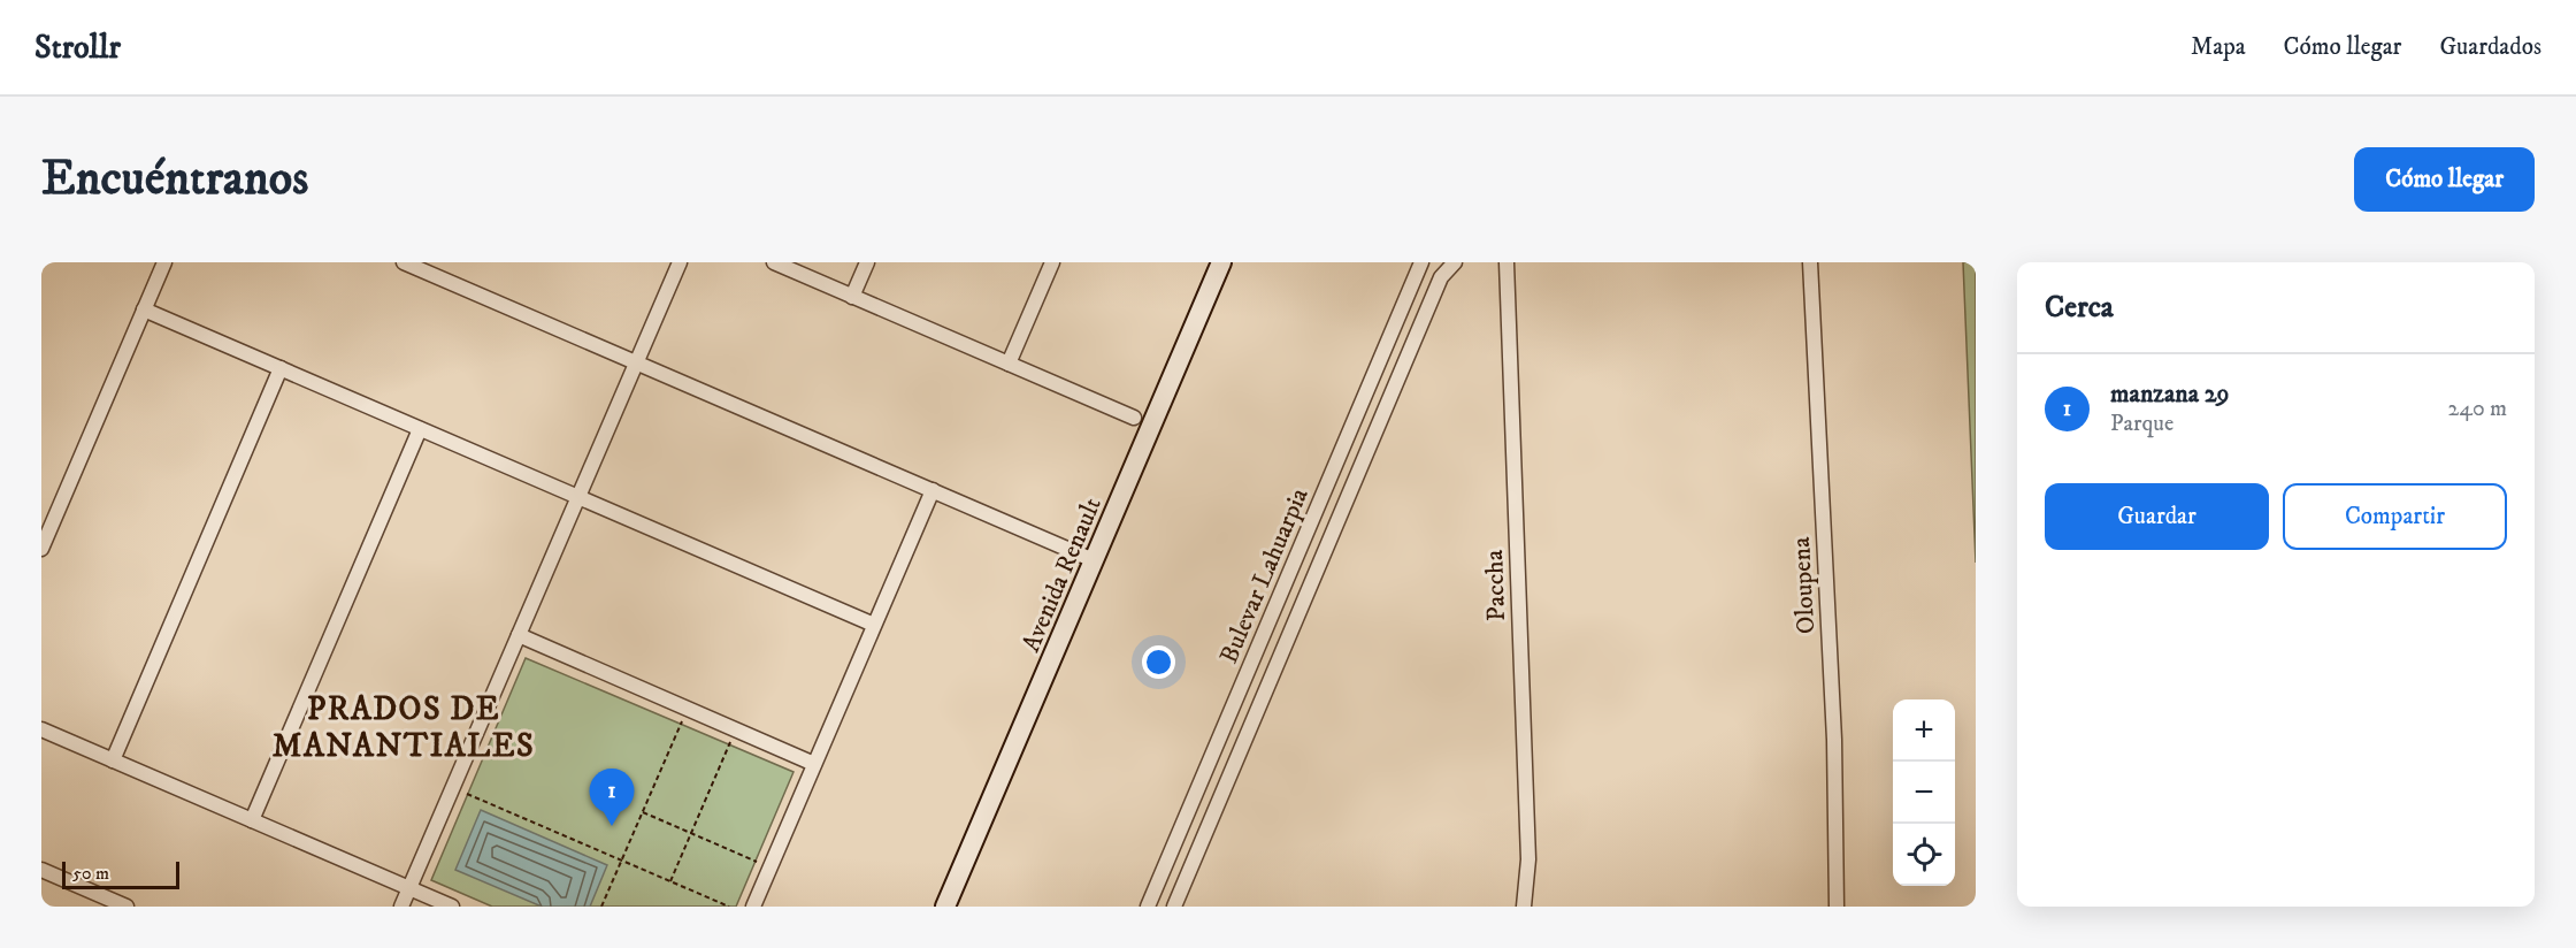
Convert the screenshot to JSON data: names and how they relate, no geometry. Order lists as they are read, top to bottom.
{
  "streets": {
    "street": [
      "Avenida Renault",
      "Bulevar Lahuarpia",
      "Paccha",
      "Oloupena"
    ]
  },
  "districts": ["PRADOS DE MANANTIALES"],
  "scale_bar": "50 m",
  "page": {
    "header": "Strollr",
    "nav": ["Mapa", "Cómo llegar", "Guardados"],
    "buttons": [
      "Cómo llegar",
      ["Guardar", "Compartir"]
    ],
    "title": "Encuéntranos",
    "heading": "Cerca",
    "list": [
      {
        "mark": "1",
        "name": "manzana 29",
        "note": "Parque",
        "value": "240 m"
      }
    ],
    "map_buttons": ["+", "−"],
    "pins": "1",
    "scale": "50 m"
  }
}
